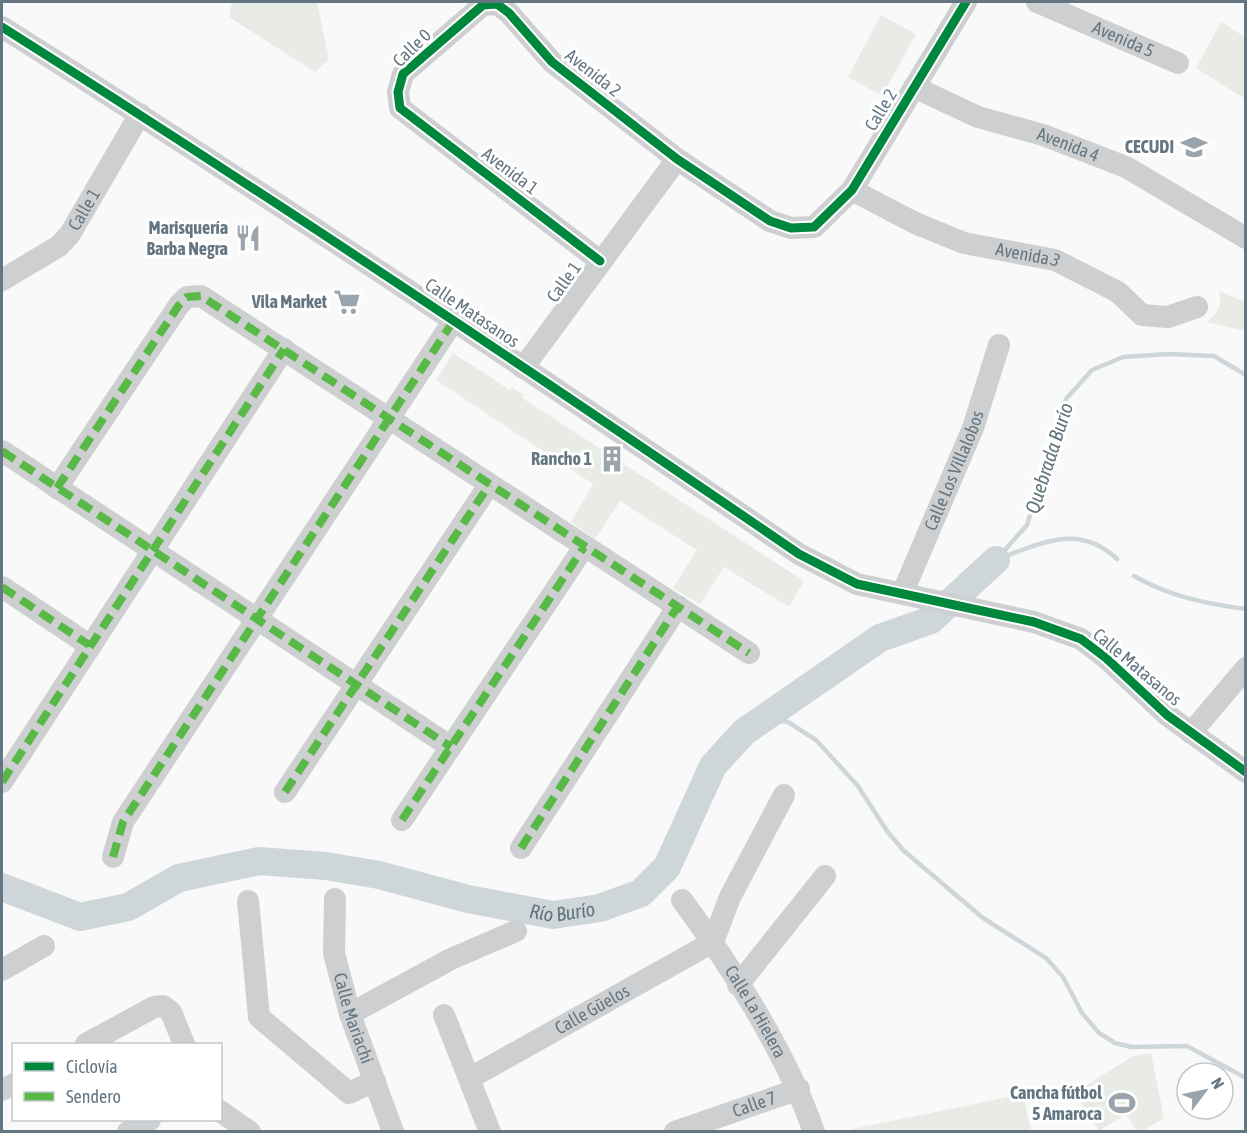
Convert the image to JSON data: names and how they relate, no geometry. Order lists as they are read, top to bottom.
{
  "streets": {
    "street": [
      "Avenida 5",
      "Calle 0",
      "Avenida 2",
      "Calle 2",
      "Avenida 4",
      "Avenida 1",
      "Calle 1",
      "Avenida 3",
      "Calle Matasanos",
      "Calle Los Villalobos",
      "Calle Güelos",
      "Calle La Hielera",
      "Calle Mariachi",
      "Calle 7"
    ]
  },
  "crossings": [
    ["Calle 0", "Avenida 2"],
    ["Calle 0", "Avenida 1"],
    ["Avenida 2", "Calle 2"],
    ["Avenida 2", "Calle 1"],
    ["Calle 2", "Avenida 4"],
    ["Calle 2", "Avenida 3"],
    ["Avenida 1", "Calle 1"],
    ["Calle 1", "Calle Matasanos"],
    ["Calle Matasanos", "Calle Los Villalobos"],
    ["Calle Güelos", "Calle La Hielera"],
    ["Calle La Hielera", "Calle 7"]
  ],
  "water": ["Quebrada Burío", "Río Burío"],
  "places": {
    "school or university": ["CECUDI"],
    "restaurant": ["Marisquería Barba Negra"],
    "supermarket": ["Vila Market"],
    "building": ["Rancho 1"],
    "sports": ["Cancha fútbol 5 Amaroca"]
  },
  "legend": ["Ciclovía", "Sendero"],
  "north": "top right"
}
